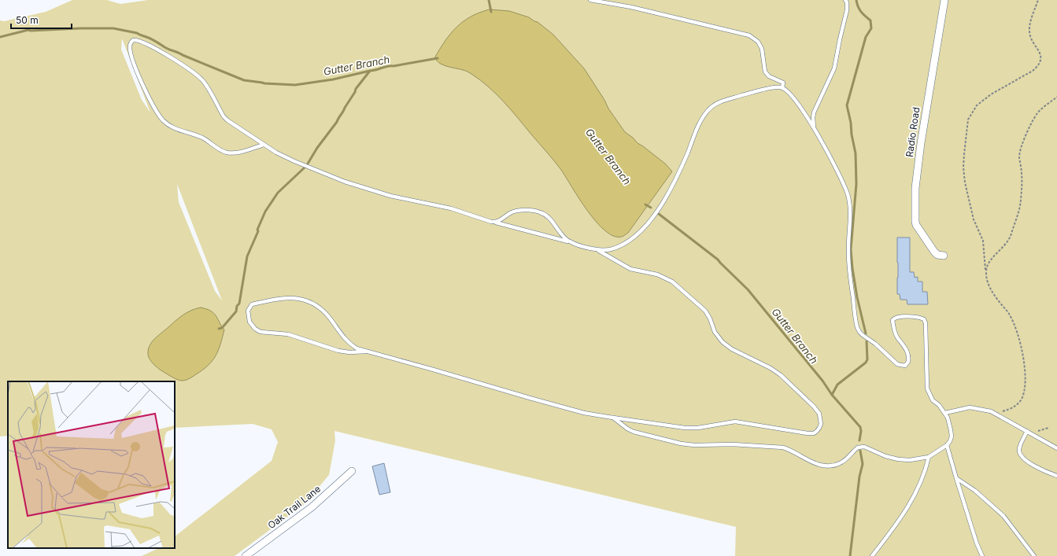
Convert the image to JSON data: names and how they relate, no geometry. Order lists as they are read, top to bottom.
{
  "streets": {
    "street": ["Radio Road", "Oak Trail Lane"]
  },
  "water": ["Gutter Branch"],
  "scale_bar": "50 m"
}
